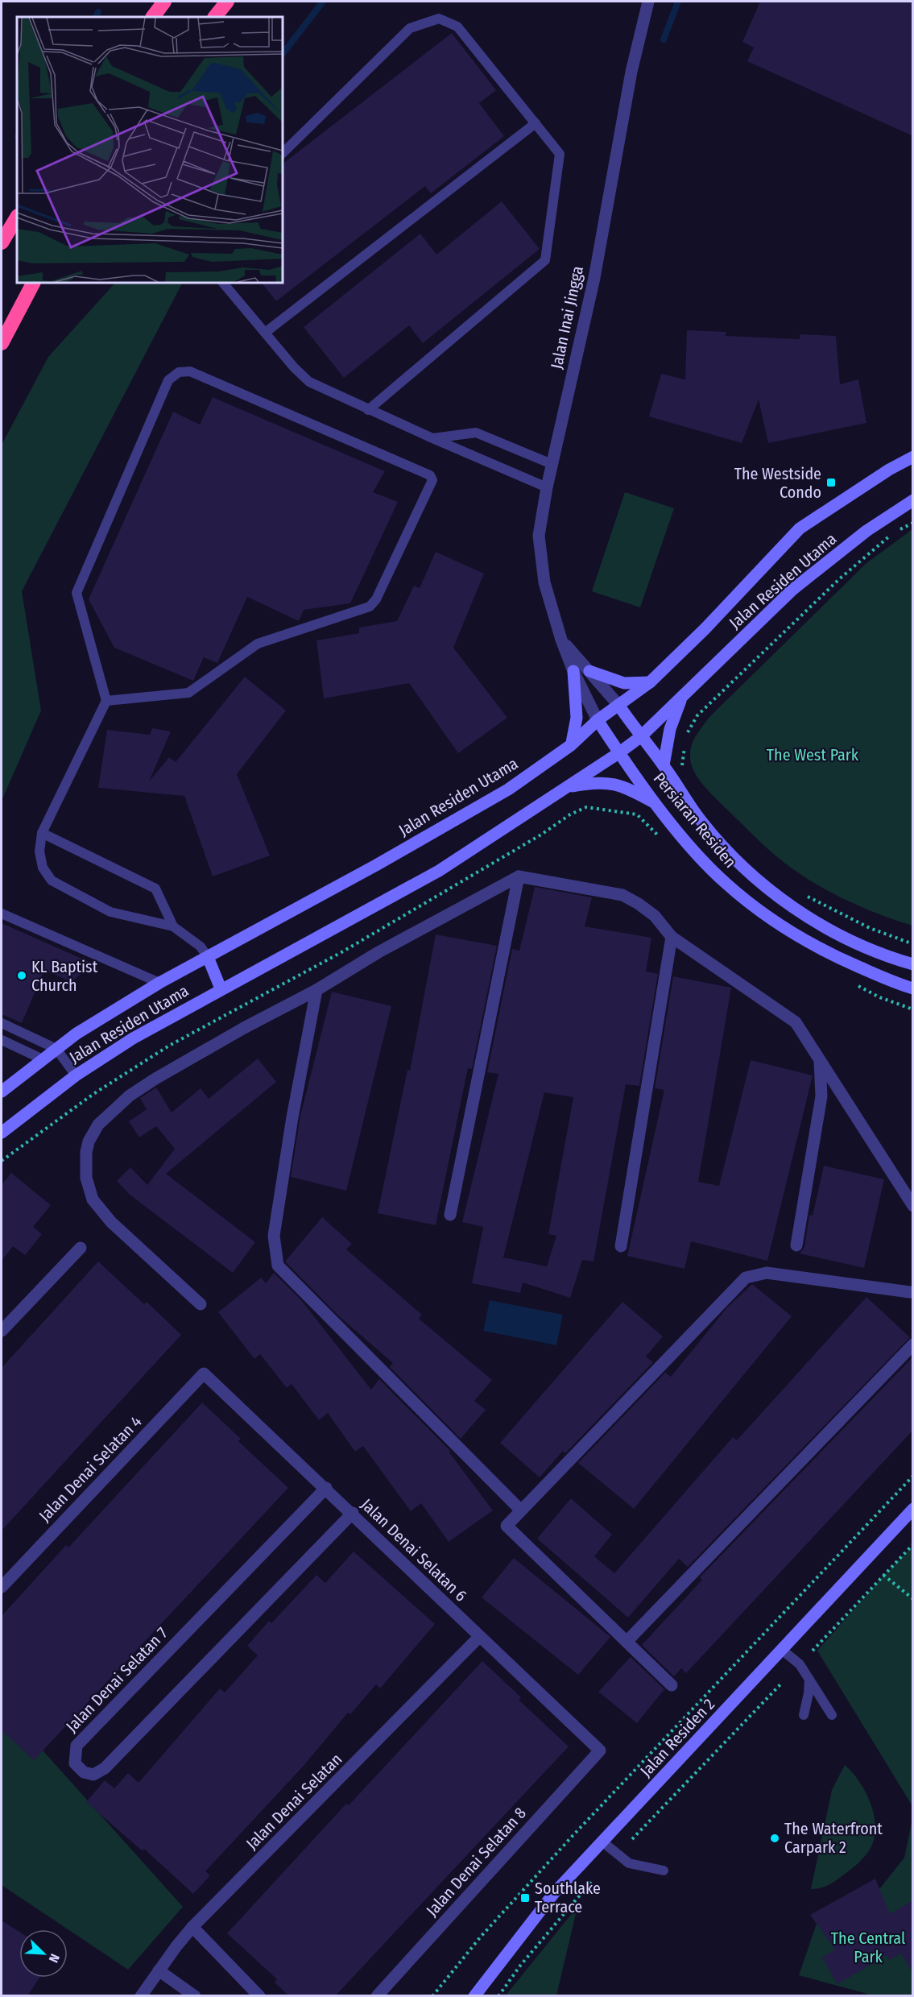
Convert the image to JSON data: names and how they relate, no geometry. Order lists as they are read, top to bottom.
{
  "streets": {
    "street": [
      "Jalan Inai Jingga",
      "Jalan Residen Utama",
      "Persiaran Residen",
      "Jalan Denai Selatan 4",
      "Jalan Denai Selatan 6",
      "Jalan Denai Selatan 7",
      "Jalan Residen 2",
      "Jalan Denai Selatan",
      "Jalan Denai Selatan 8"
    ]
  },
  "crossings": [
    ["Jalan Inai Jingga", "Jalan Residen Utama"],
    ["Jalan Inai Jingga", "Persiaran Residen"],
    ["Jalan Residen Utama", "Persiaran Residen"],
    ["Jalan Denai Selatan 4", "Jalan Denai Selatan 6"],
    ["Jalan Denai Selatan 6", "Jalan Denai Selatan 7"],
    ["Jalan Denai Selatan 6", "Jalan Denai Selatan"],
    ["Jalan Denai Selatan 6", "Jalan Denai Selatan 8"]
  ],
  "parks": ["The West Park", "The Central Park"],
  "places": {
    "transit": ["The Westside Condo", "Southlake Terrace"],
    "other": ["KL Baptist Church", "The Waterfront Carpark 2"]
  },
  "north": "bottom right"
}
